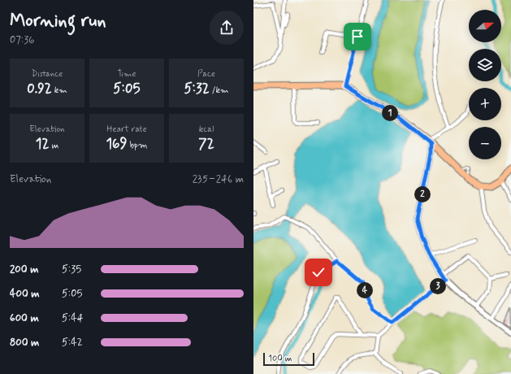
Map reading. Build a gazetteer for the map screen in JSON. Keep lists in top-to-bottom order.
{
  "scale_bar": "100 m",
  "north": "right",
  "page": {
    "heading": ["Morning run", "07:36"],
    "map_buttons": ["+", "−"],
    "stats": [
      ["Distance", "0.92 km"],
      ["Time", "5:05"],
      ["Pace", "5:32 /km"],
      ["Elevation", "12 m"],
      ["Heart rate", "169 bpm"],
      ["kcal", "72"]
    ],
    "pins": [
      "1",
      "2",
      "3",
      "4"
    ],
    "chart": ["Elevation", "235–246 m"],
    "list": [
      {
        "name": "200 m",
        "note": "5:35"
      },
      {
        "name": "400 m",
        "note": "5:05"
      },
      {
        "name": "600 m",
        "note": "5:44"
      },
      {
        "name": "800 m",
        "note": "5:42"
      }
    ],
    "scale": "100 m"
  }
}
